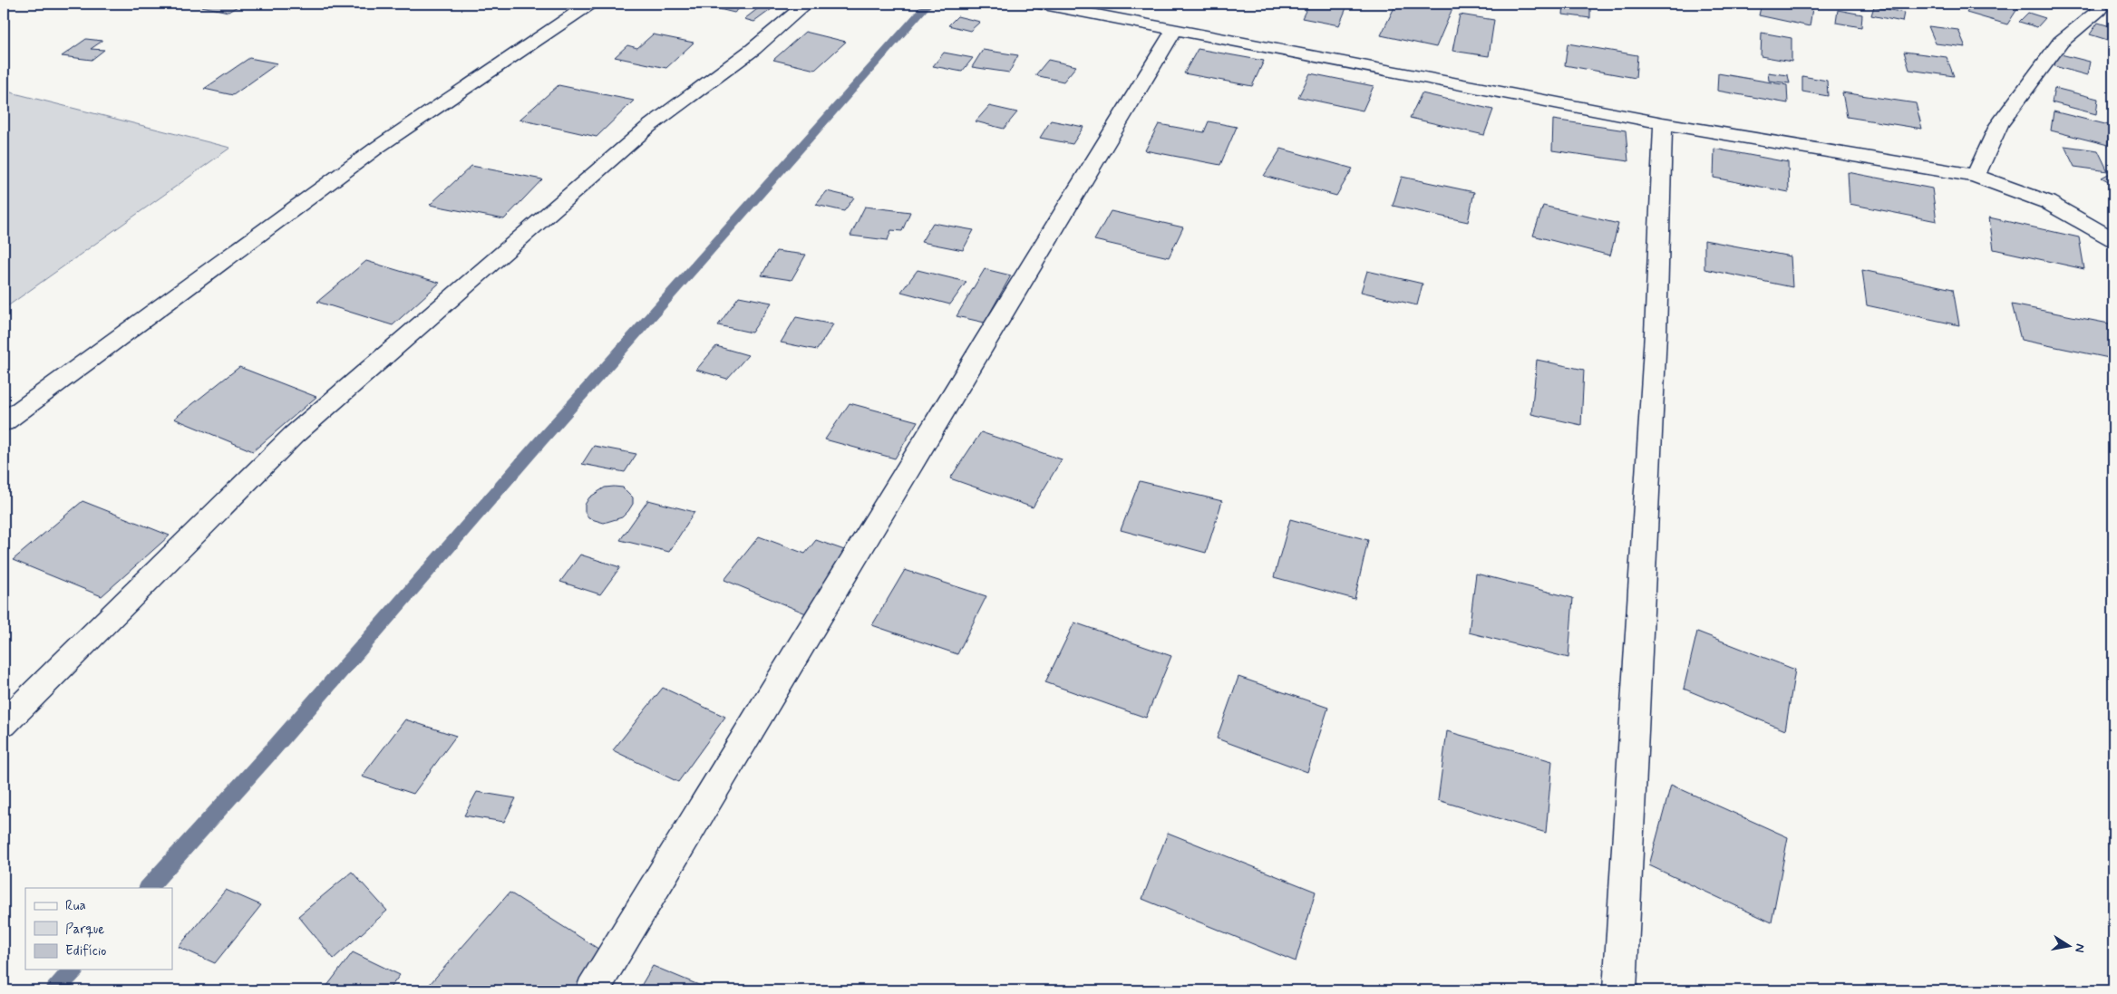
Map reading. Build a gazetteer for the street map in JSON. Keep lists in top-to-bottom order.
{
  "legend": ["Rua", "Parque", "Edifício"],
  "north": "right"
}
